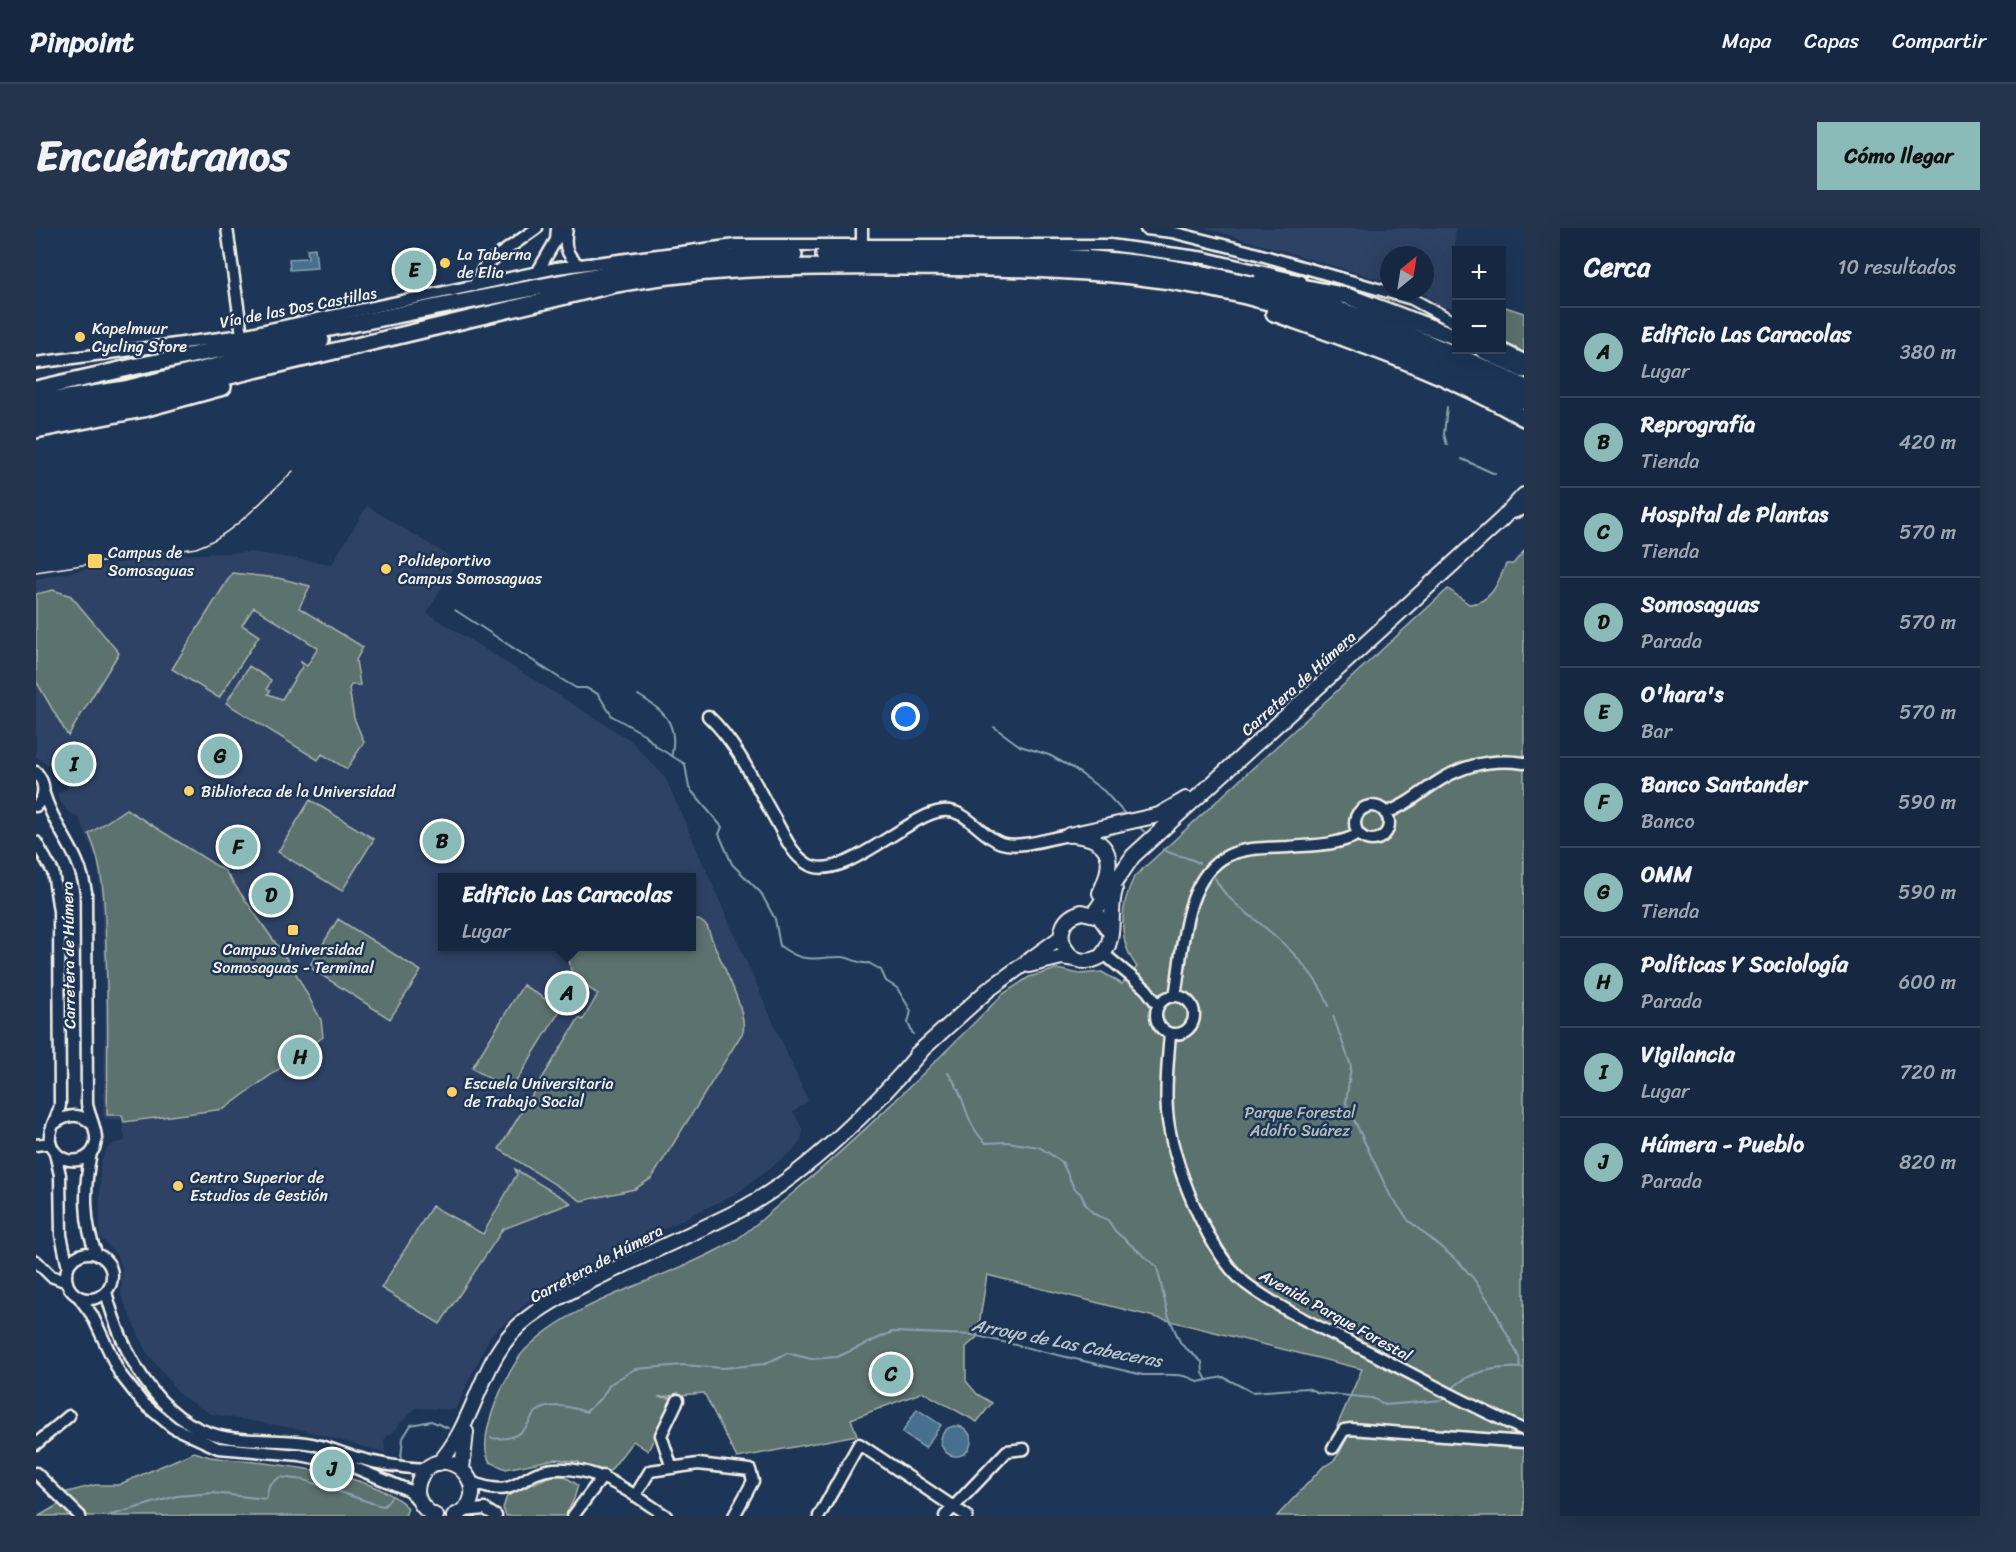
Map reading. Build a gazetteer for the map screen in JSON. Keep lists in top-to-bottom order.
{
  "streets": {
    "main road": ["Carretera de Húmera"],
    "street": ["Vía de las Dos Castillas", "Avenida Parque Forestal"]
  },
  "crossings": [
    ["Carretera de Húmera", "Avenida Parque Forestal"]
  ],
  "water": ["Arroyo de Las Cabeceras"],
  "parks": ["Parque Forestal Adolfo Suárez"],
  "places": {
    "other": [
      "La Taberna de Elia",
      "Kapelmuur Cycling Store",
      "Polideportivo Campus Somosaguas",
      "Biblioteca de la Universidad",
      "Escuela Universitaria de Trabajo Social",
      "Centro Superior de Estudios de Gestión"
    ],
    "transit": ["Campus de Somosaguas", "Campus Universidad Somosaguas - Terminal"]
  },
  "north": "top right",
  "page": {
    "header": "Pinpoint",
    "nav": ["Mapa", "Capas", "Compartir"],
    "title": "Encuéntranos",
    "buttons": "Cómo llegar",
    "heading": ["Cerca", "10 resultados"],
    "map_buttons": ["+", "−"],
    "pins": [
      "E",
      "G",
      "I",
      "B",
      "F",
      "D",
      "A",
      "H",
      "C",
      "J"
    ],
    "list": [
      {
        "mark": "A",
        "name": "Edificio Las Caracolas",
        "note": "Lugar",
        "value": "380 m"
      },
      {
        "mark": "B",
        "name": "Reprografía",
        "note": "Tienda",
        "value": "420 m"
      },
      {
        "mark": "C",
        "name": "Hospital de Plantas",
        "note": "Tienda",
        "value": "570 m"
      },
      {
        "mark": "D",
        "name": "Somosaguas",
        "note": "Parada",
        "value": "570 m"
      },
      {
        "mark": "E",
        "name": "O'hara's",
        "note": "Bar",
        "value": "570 m"
      },
      {
        "mark": "F",
        "name": "Banco Santander",
        "note": "Banco",
        "value": "590 m"
      },
      {
        "mark": "G",
        "name": "OMM",
        "note": "Tienda",
        "value": "590 m"
      },
      {
        "mark": "H",
        "name": "Políticas Y Sociología",
        "note": "Parada",
        "value": "600 m"
      },
      {
        "mark": "I",
        "name": "Vigilancia",
        "note": "Lugar",
        "value": "720 m"
      },
      {
        "mark": "J",
        "name": "Húmera - Pueblo",
        "note": "Parada",
        "value": "820 m"
      }
    ],
    "popup": ["Edificio Las Caracolas", "Lugar"]
  }
}
